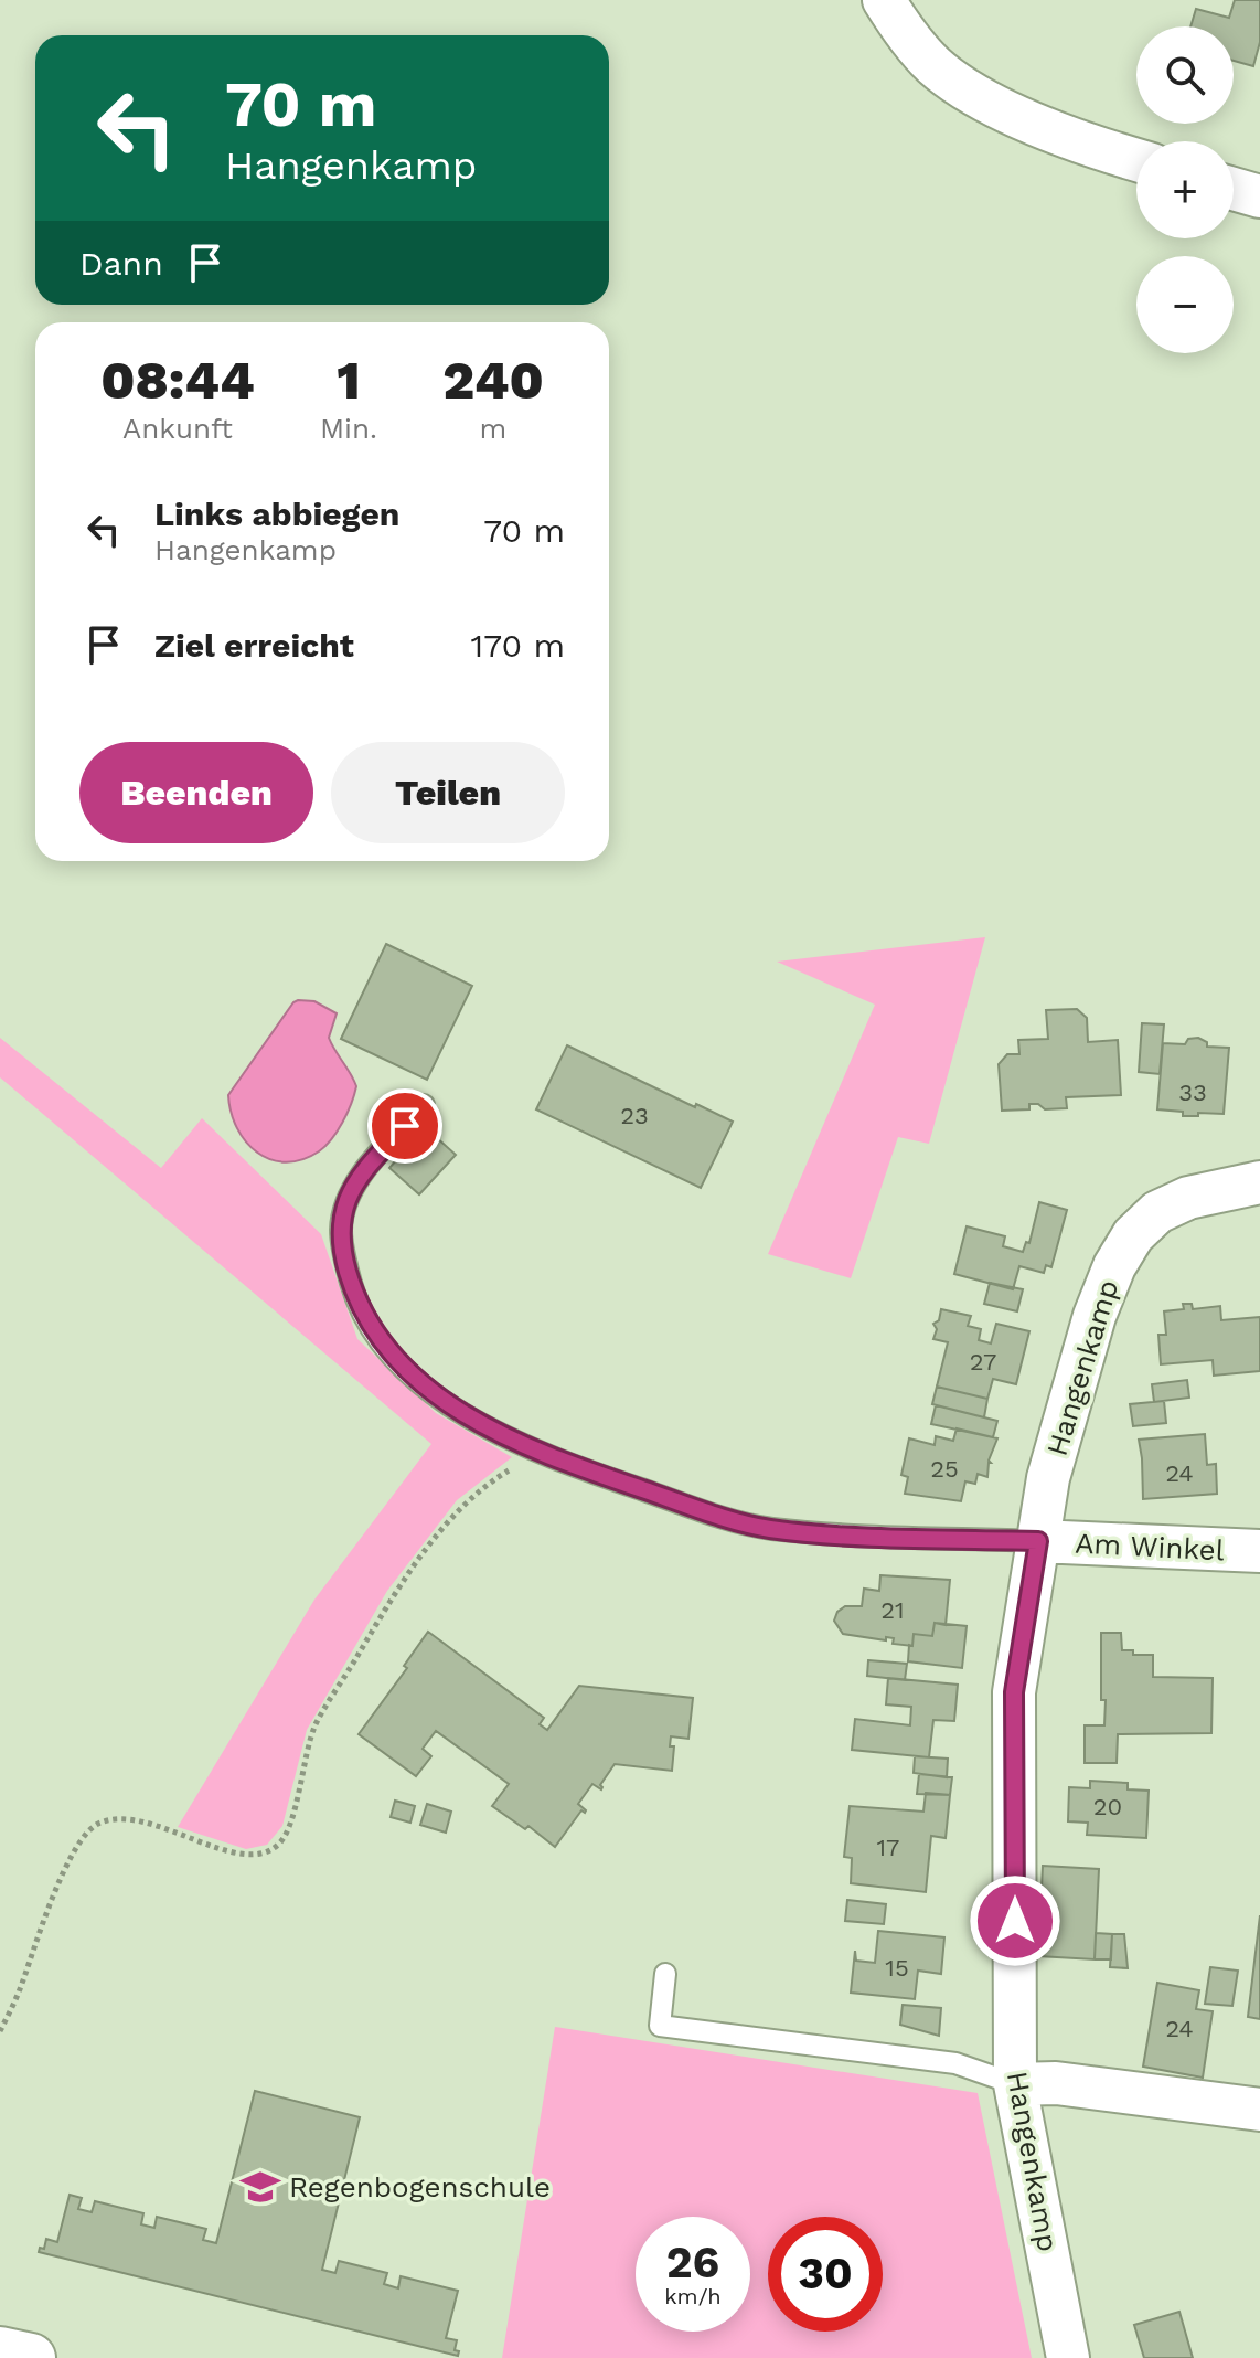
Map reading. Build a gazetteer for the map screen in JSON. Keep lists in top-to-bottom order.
{
  "streets": {
    "street": ["Hangenkamp", "Am Winkel"]
  },
  "crossings": [
    ["Hangenkamp", "Am Winkel"]
  ],
  "places": {
    "school or university": ["Regenbogenschule"]
  },
  "house_numbers": [
    "33",
    "23",
    "27",
    "25",
    "24",
    "21",
    "20",
    "17",
    "15",
    "24"
  ],
  "page": {
    "map_buttons": ["+", "−"],
    "turn": ["70 m", "Hangenkamp"],
    "then": "Dann",
    "eta": [
      "08:44",
      "Ankunft",
      "1",
      "Min.",
      "240",
      "m"
    ],
    "list": [
      {
        "name": "Links abbiegen",
        "note": "Hangenkamp",
        "value": "70 m"
      },
      {
        "name": "Ziel erreicht",
        "value": "170 m"
      }
    ],
    "buttons": ["Beenden", "Teilen"],
    "speed": "26 km/h",
    "limit": "30"
  }
}
